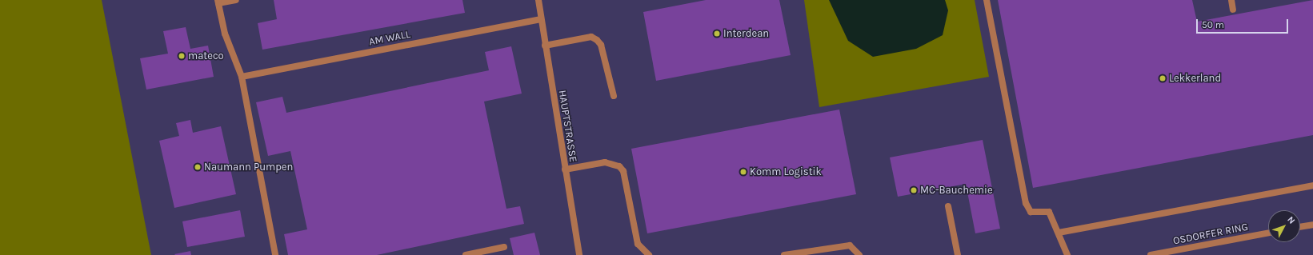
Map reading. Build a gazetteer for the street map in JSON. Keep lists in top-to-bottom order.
{
  "streets": {
    "street": ["AM WALL", "HAUPTSTRASSE", "OSDORFER RING"]
  },
  "crossings": [
    ["AM WALL", "HAUPTSTRASSE"]
  ],
  "places": [
    "Interdean",
    "mateco",
    "Lekkerland",
    "Naumann Pumpen",
    "Komm Logistik",
    "MC-Bauchemie"
  ],
  "scale_bar": "50 m",
  "north": "top right"
}
